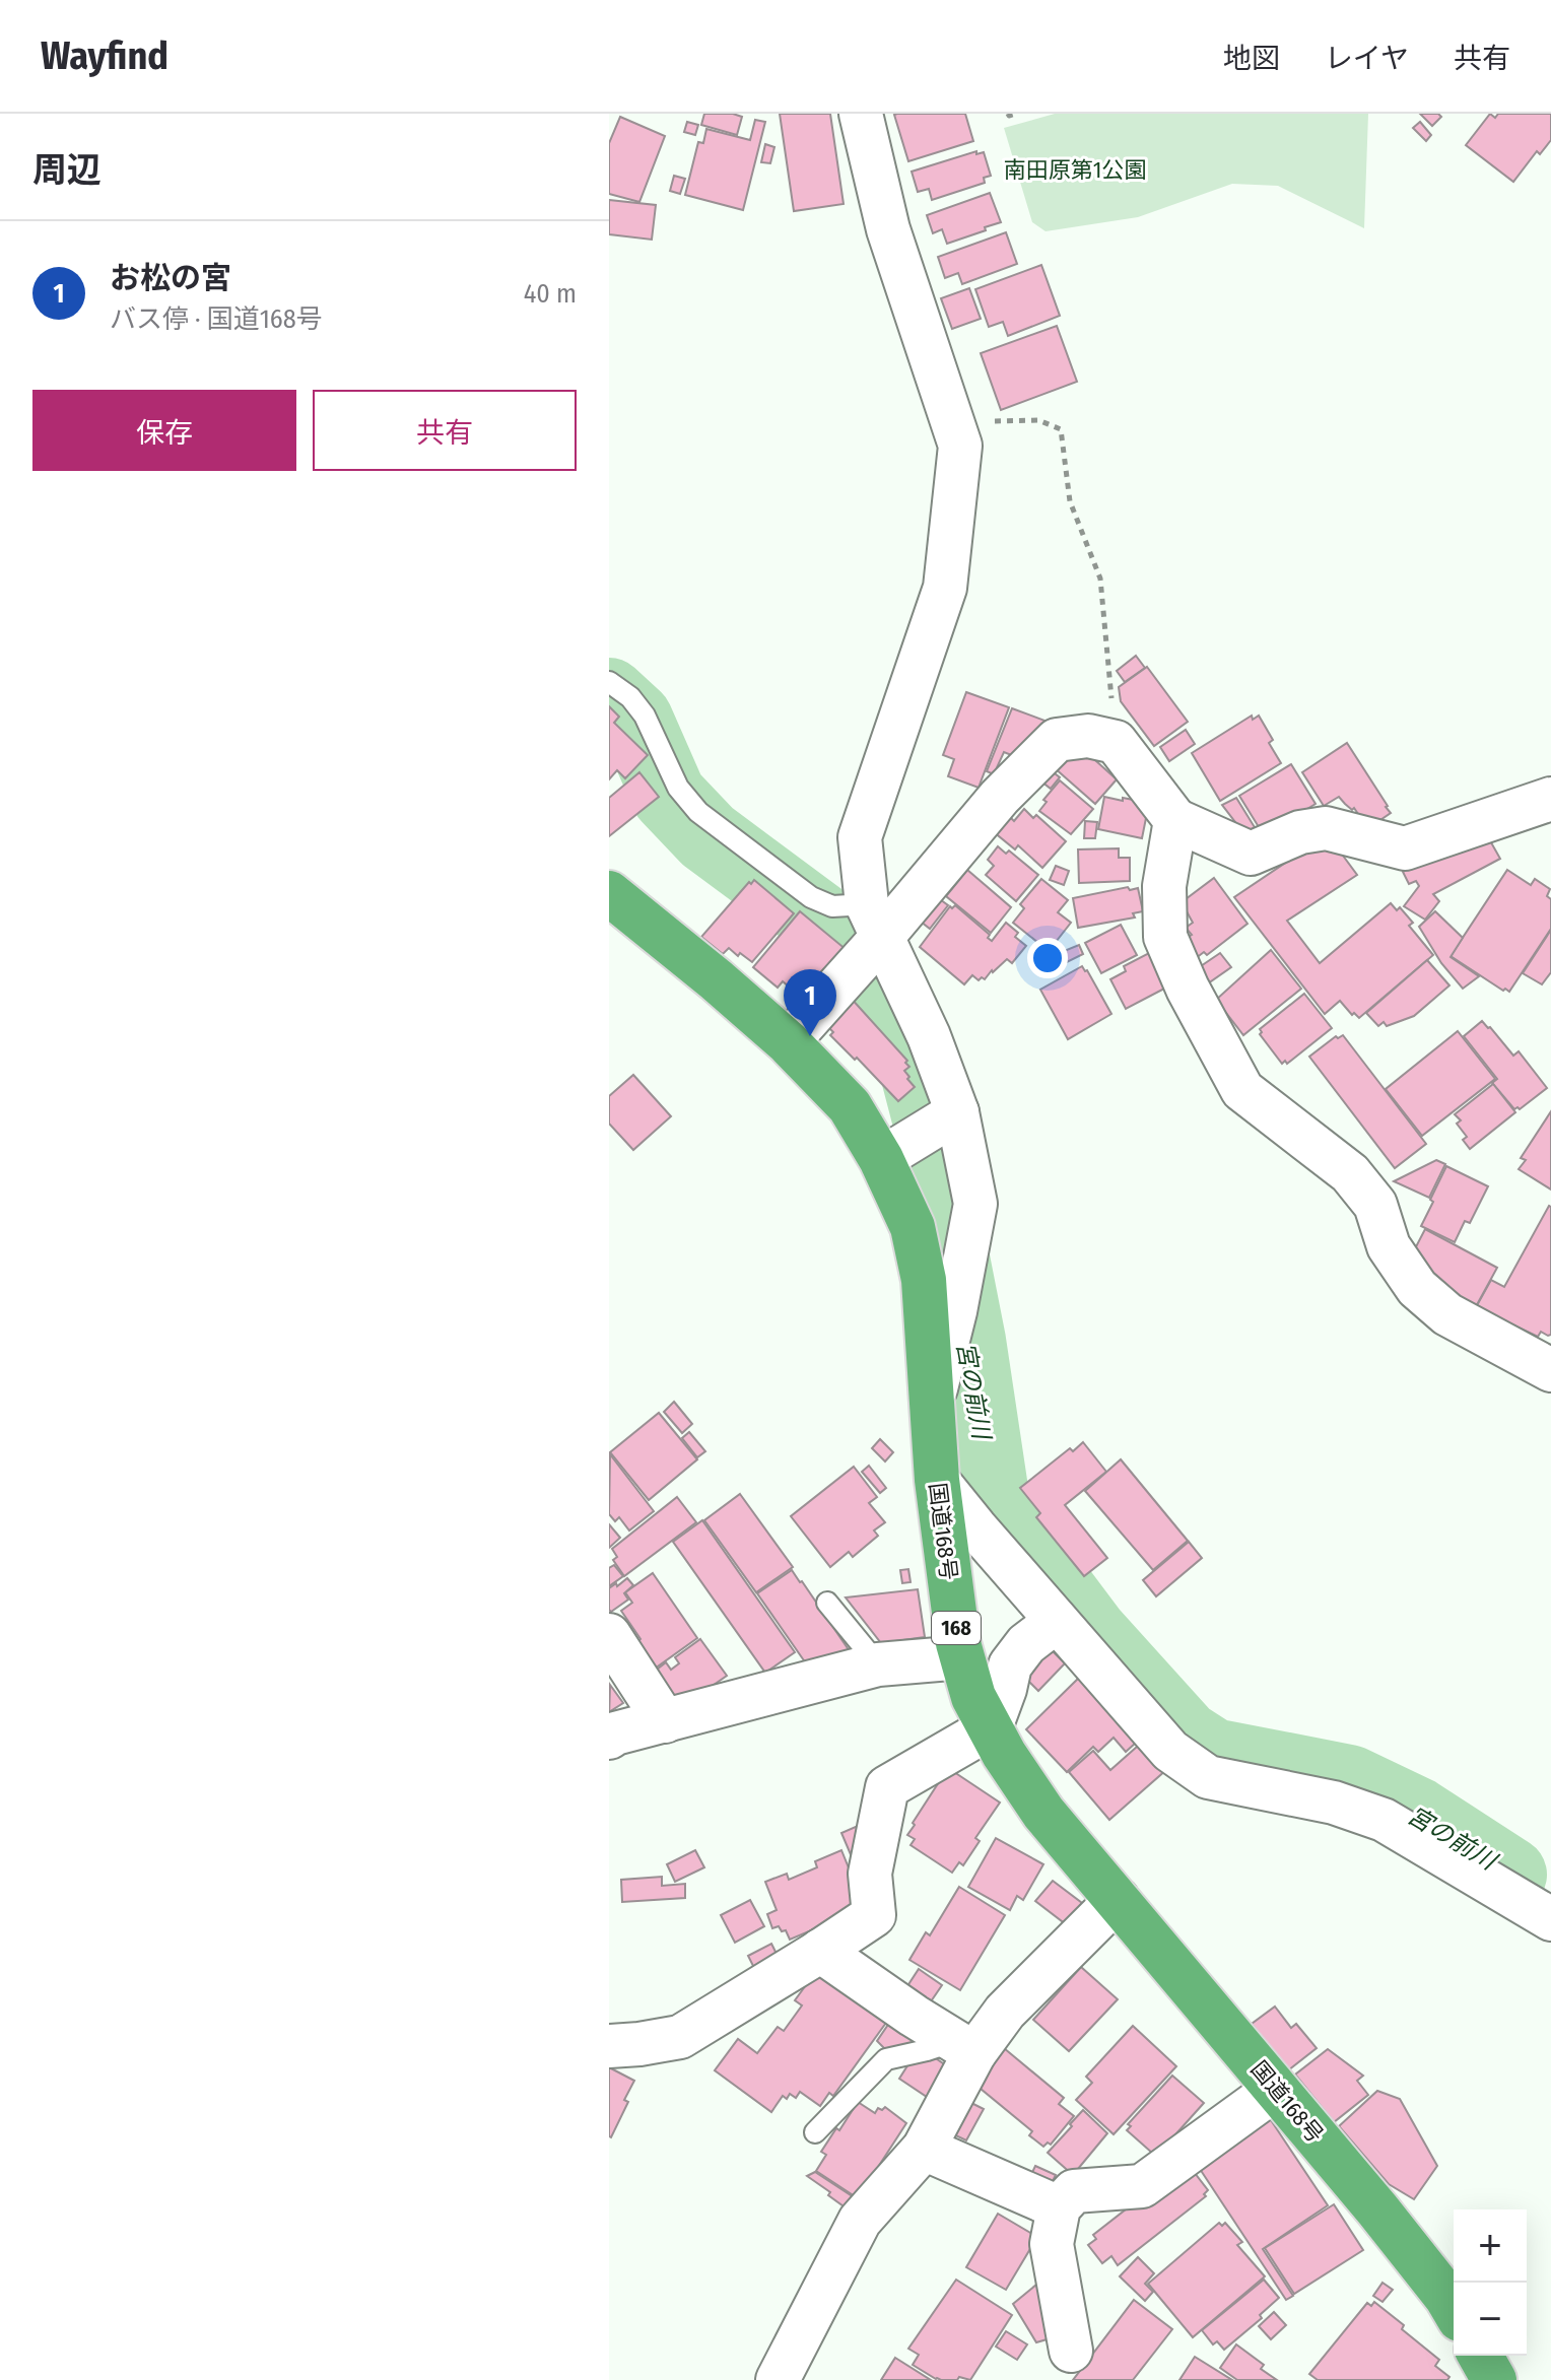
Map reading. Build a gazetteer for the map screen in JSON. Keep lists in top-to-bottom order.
{
  "streets": {
    "highway": ["国道168号", "168"]
  },
  "water": ["宮の前川"],
  "parks": ["南田原第1公園"],
  "page": {
    "header": "Wayfind",
    "nav": ["地図", "レイヤ", "共有"],
    "heading": "周辺",
    "list": [
      {
        "mark": "1",
        "name": "お松の宮",
        "note": "バス停 · 国道168号",
        "value": "40 m"
      }
    ],
    "buttons": ["保存", "共有"],
    "pins": "1",
    "map_buttons": ["+", "−"]
  }
}
